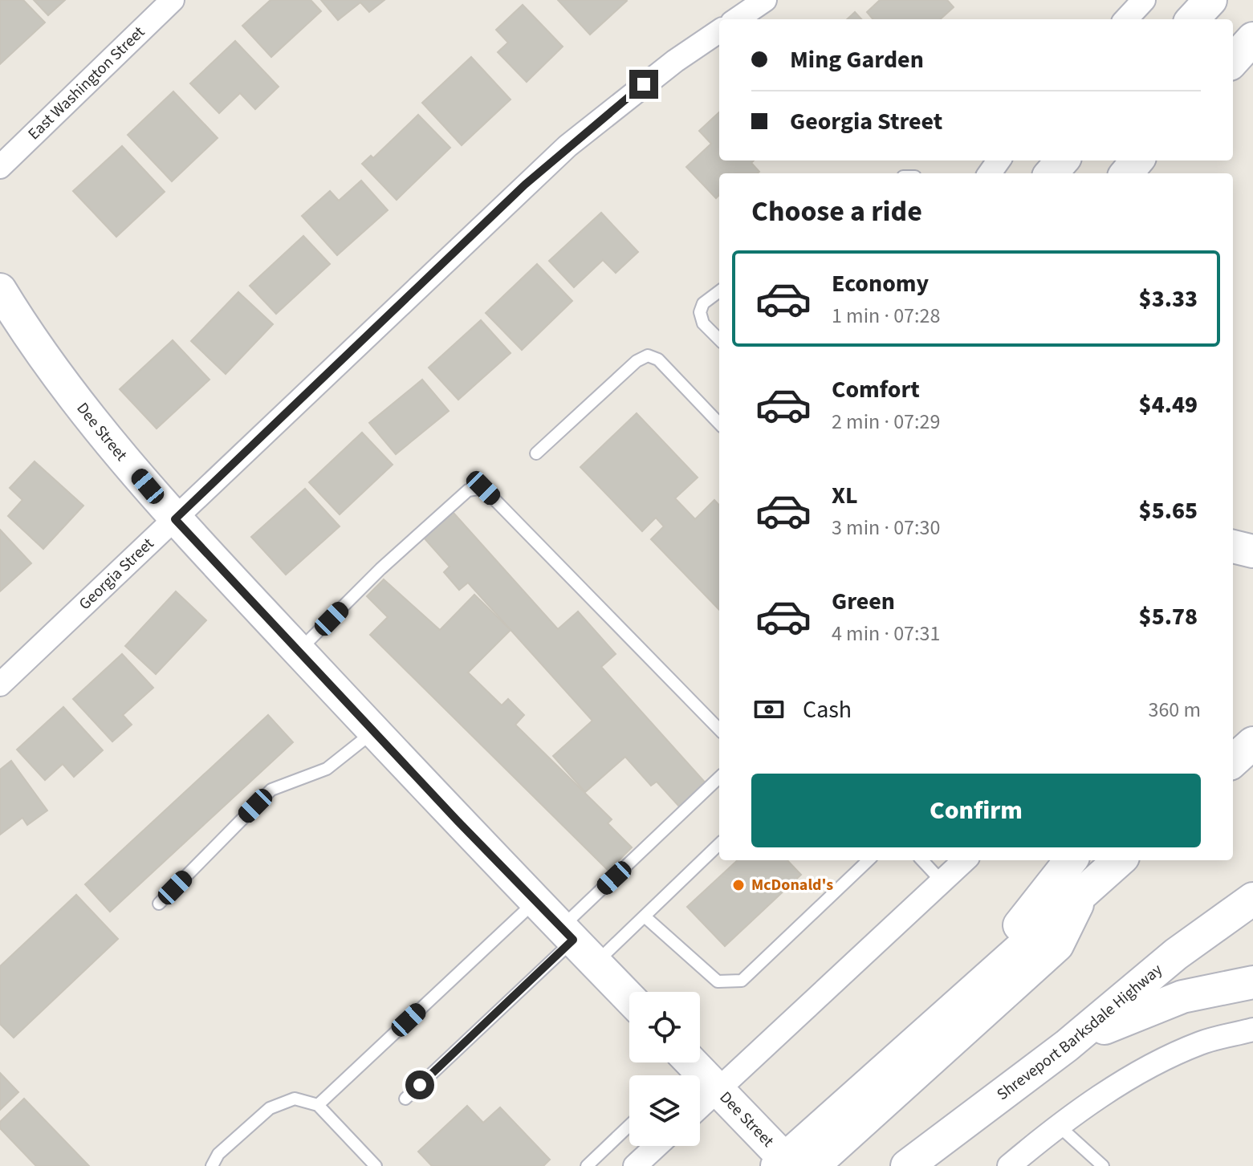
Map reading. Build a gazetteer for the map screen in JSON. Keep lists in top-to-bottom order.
{
  "streets": {
    "main road": ["Dee Street", "Shreveport Barksdale Highway"],
    "street": ["East Washington Street", "Georgia Street"]
  },
  "crossings": [
    ["Dee Street", "Georgia Street"]
  ],
  "places": ["McDonald's"],
  "page": {
    "banner": ["Ming Garden", "Georgia Street"],
    "heading": "Choose a ride",
    "list": [
      {
        "name": "Economy",
        "note": "1 min · 07:28",
        "value": "$3.33"
      },
      {
        "name": "Comfort",
        "note": "2 min · 07:29",
        "value": "$4.49"
      },
      {
        "name": "XL",
        "note": "3 min · 07:30",
        "value": "$5.65"
      },
      {
        "name": "Green",
        "note": "4 min · 07:31",
        "value": "$5.78"
      }
    ],
    "pay": ["Cash", "360 m"],
    "buttons": "Confirm"
  }
}
